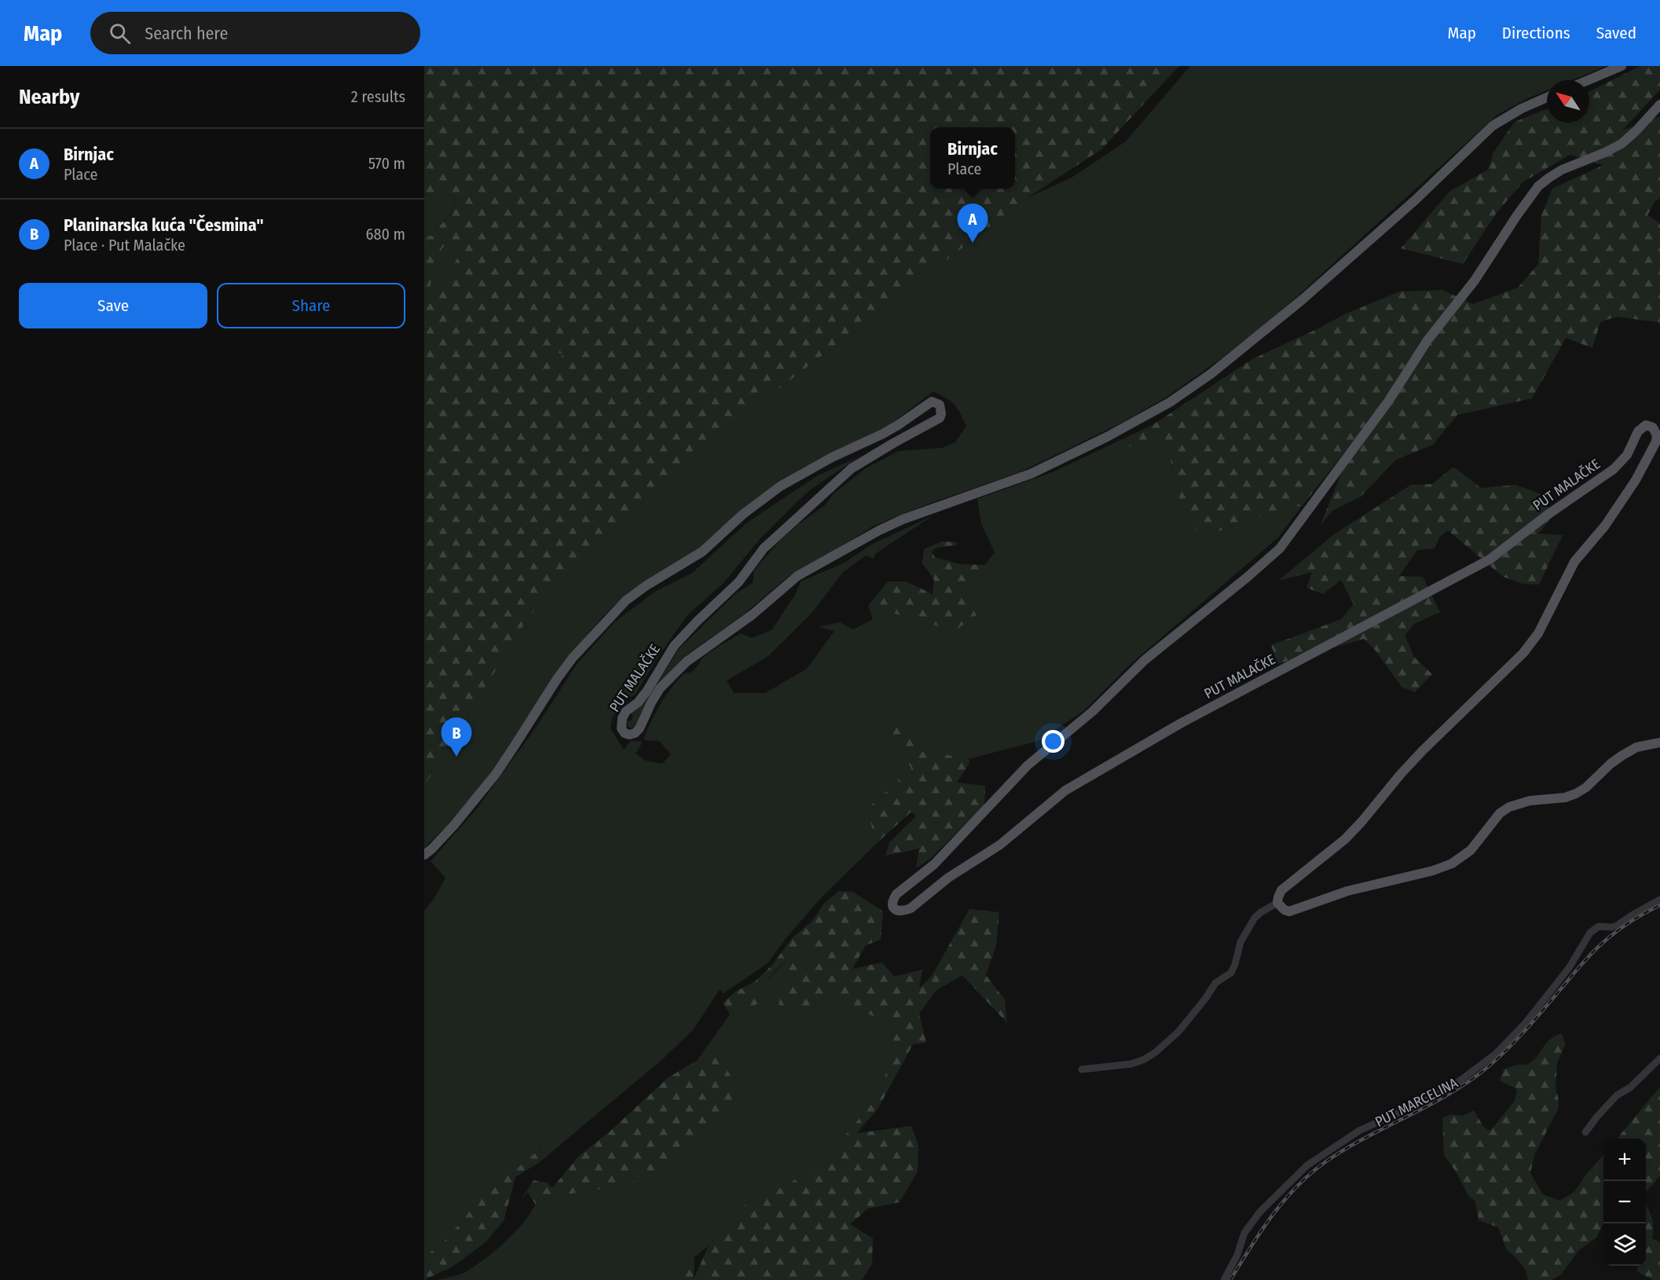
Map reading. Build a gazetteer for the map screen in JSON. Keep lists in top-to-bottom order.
{
  "streets": {
    "main road": ["PUT MALAČKE"],
    "street": ["PUT MARCELINA"]
  },
  "north": "top left",
  "page": {
    "header": "Map",
    "search": "Search here",
    "nav": ["Map", "Directions", "Saved"],
    "heading": ["Nearby", "2 results"],
    "list": [
      {
        "mark": "A",
        "name": "Birnjac",
        "note": "Place",
        "value": "570 m"
      },
      {
        "mark": "B",
        "name": "Planinarska kuća \"Česmina\"",
        "note": "Place · Put Malačke",
        "value": "680 m"
      }
    ],
    "popup": ["Birnjac", "Place"],
    "pins": ["A", "B"],
    "buttons": ["Save", "Share"],
    "map_buttons": ["+", "−"]
  }
}
